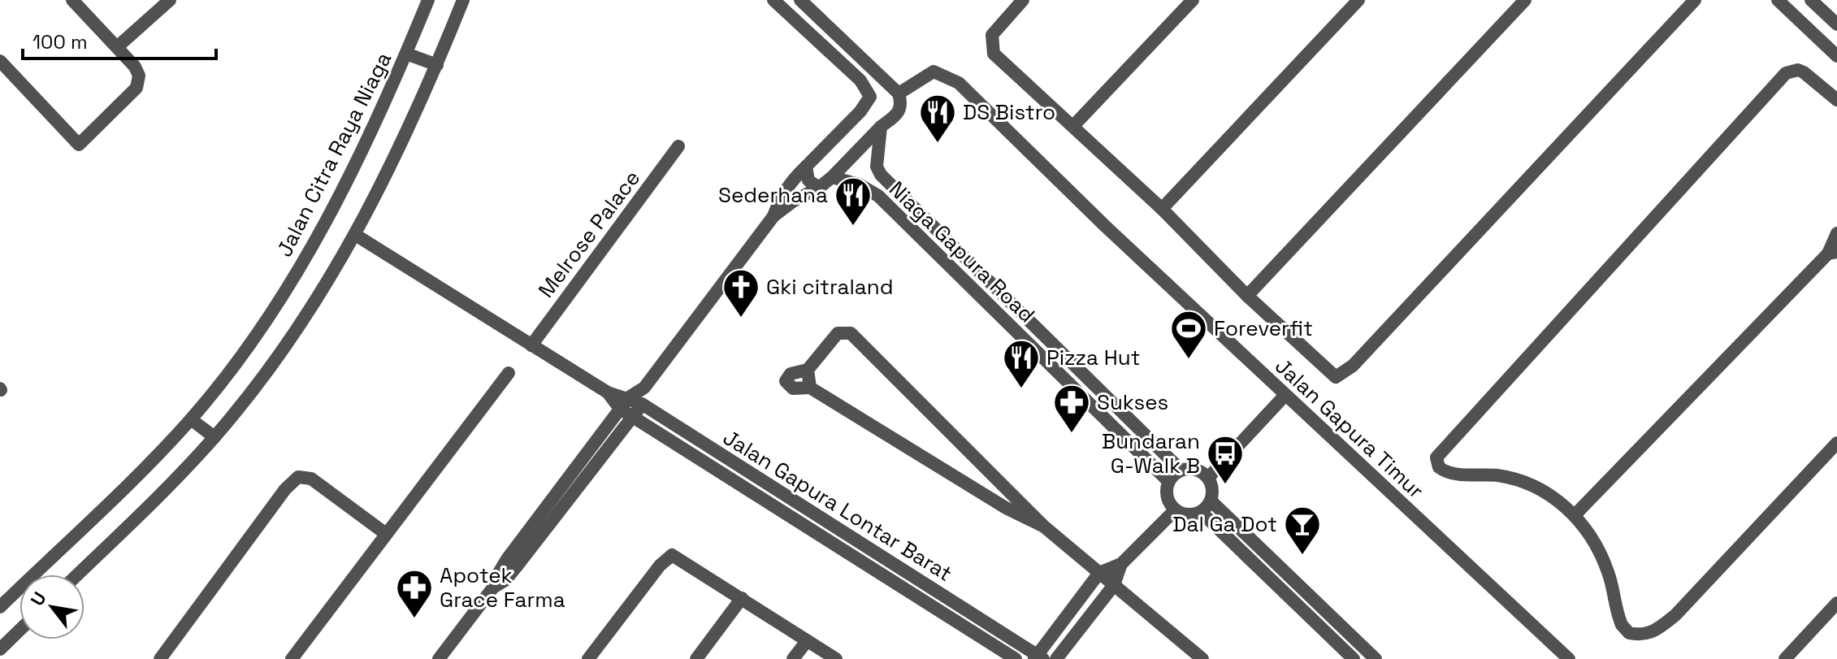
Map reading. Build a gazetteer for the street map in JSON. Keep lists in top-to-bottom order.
{
  "streets": {
    "street": [
      "Jalan Citra Raya Niaga",
      "Melrose Palace",
      "Niaga Gapura Road",
      "Jalan Gapura Timur",
      "Jalan Gapura Lontar Barat"
    ]
  },
  "crossings": [
    ["Melrose Palace", "Jalan Gapura Lontar Barat"]
  ],
  "places": {
    "restaurant": ["DS Bistro", "Sederhana", "Pizza Hut"],
    "church": ["Gki citraland"],
    "sports": ["Foreverfit"],
    "pharmacy": ["Sukses", "Apotek Grace Farma"],
    "bus stop": ["Bundaran G-Walk B"],
    "bar": ["Dal Ga Dot"]
  },
  "scale_bar": "100 m",
  "north": "top left"
}
